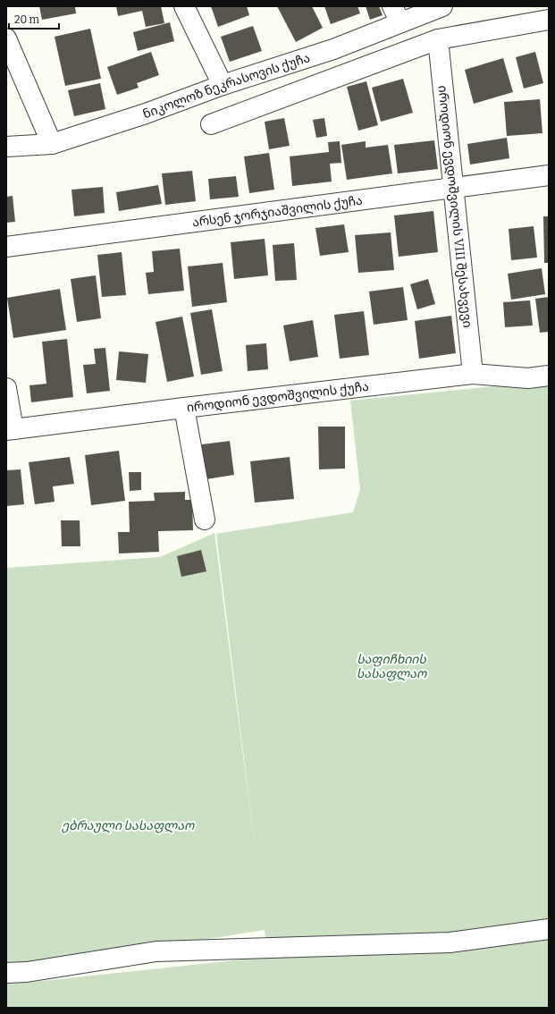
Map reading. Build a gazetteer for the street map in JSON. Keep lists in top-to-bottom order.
{
  "streets": {
    "street": [
      "ნიკოლოზ ნეკრასოვის ქუჩა",
      "იროდიონ ევდოშვილის VIII შესახვევი",
      "არსენ ჯორჯიაშვილის ქუჩა",
      "იროდიონ ევდოშვილის ქუჩა"
    ]
  },
  "crossings": [
    ["იროდიონ ევდოშვილის VIII შესახვევი", "არსენ ჯორჯიაშვილის ქუჩა"],
    ["იროდიონ ევდოშვილის VIII შესახვევი", "იროდიონ ევდოშვილის ქუჩა"]
  ],
  "parks": ["საფიჩხიის სასაფლაო", "ებრაული სასაფლაო"],
  "scale_bar": "20 m"
}
